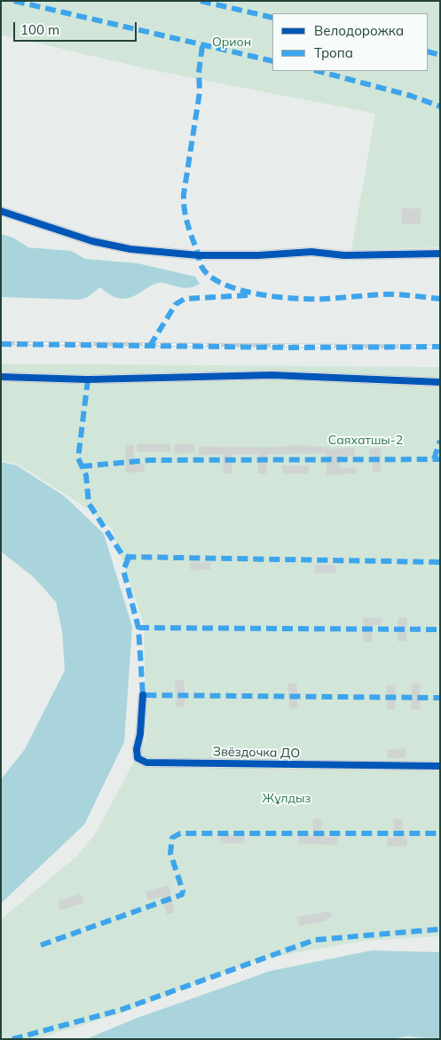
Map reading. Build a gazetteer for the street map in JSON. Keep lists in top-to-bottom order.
{
  "streets": {
    "street": ["Звёздочка ДО"]
  },
  "parks": ["Орион", "Саяхатшы-2", "Жұлдыз"],
  "legend": ["Велодорожка", "Тропа"],
  "scale_bar": "100 m"
}
